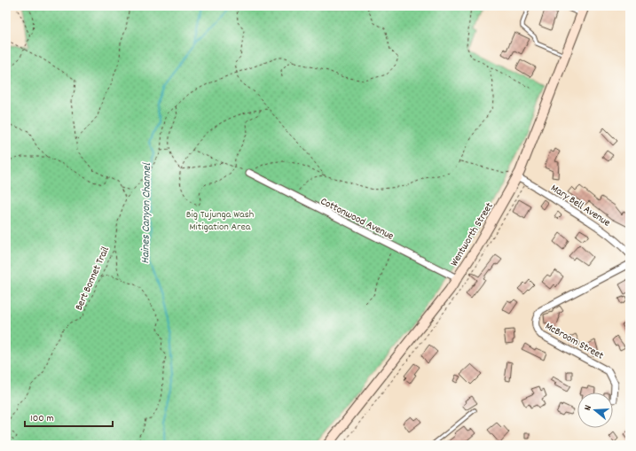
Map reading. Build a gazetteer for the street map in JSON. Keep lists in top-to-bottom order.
{
  "streets": {
    "main road": ["Wentworth Street"],
    "street": ["Mary Bell Avenue", "Cottonwood Avenue", "McBroom Street"],
    "path": ["Bert Bonnet Trail"]
  },
  "crossings": [
    ["Mary Bell Avenue", "Wentworth Street"],
    ["Cottonwood Avenue", "Wentworth Street"]
  ],
  "water": ["Haines Canyon Channel"],
  "parks": ["Big Tujunga Wash Mitigation Area"],
  "scale_bar": "100 m",
  "north": "left"
}
